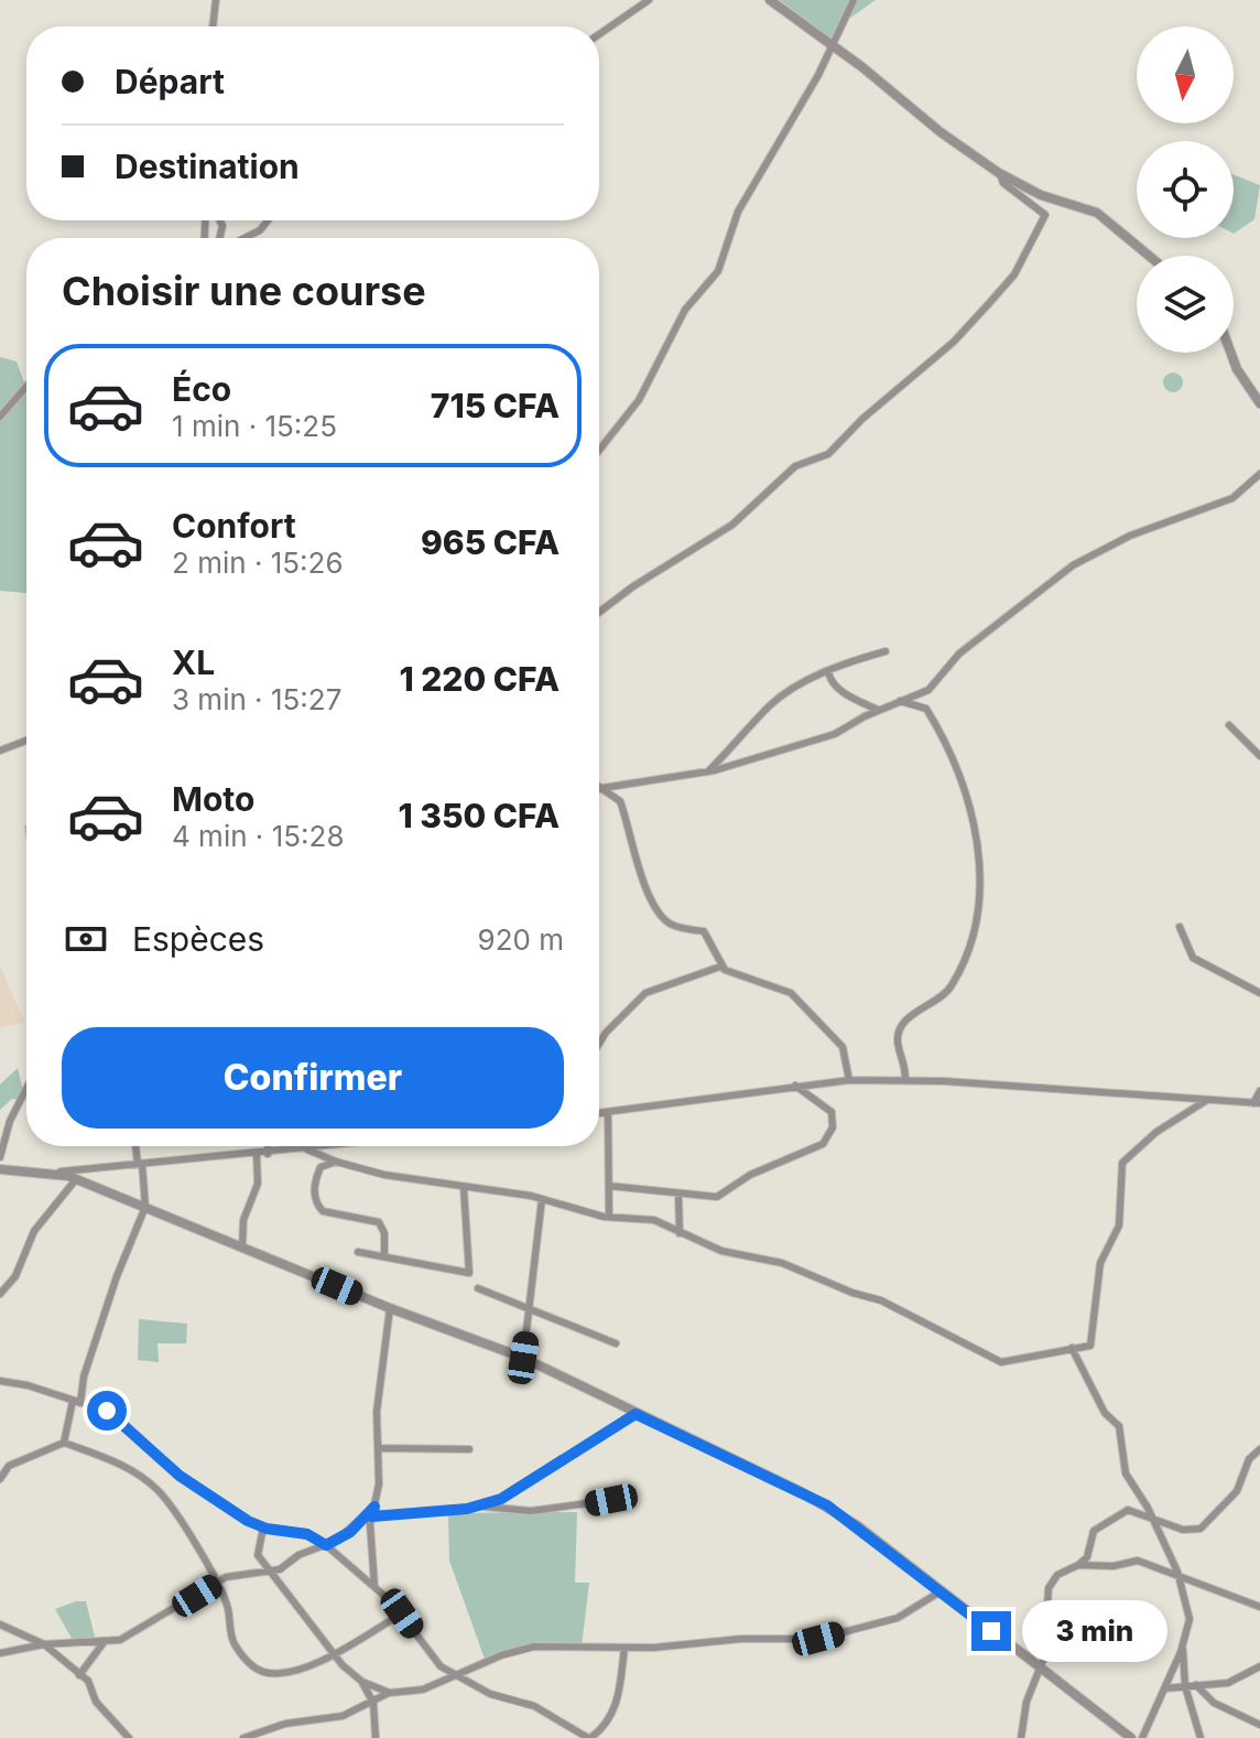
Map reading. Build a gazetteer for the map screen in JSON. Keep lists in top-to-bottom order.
{
  "north": "bottom",
  "page": {
    "banner": ["Départ", "Destination"],
    "heading": "Choisir une course",
    "list": [
      {
        "name": "Éco",
        "note": "1 min · 15:25",
        "value": "715 CFA"
      },
      {
        "name": "Confort",
        "note": "2 min · 15:26",
        "value": "965 CFA"
      },
      {
        "name": "XL",
        "note": "3 min · 15:27",
        "value": "1 220 CFA"
      },
      {
        "name": "Moto",
        "note": "4 min · 15:28",
        "value": "1 350 CFA"
      }
    ],
    "pay": ["Espèces", "920 m"],
    "buttons": "Confirmer",
    "bubble": "3 min"
  }
}
